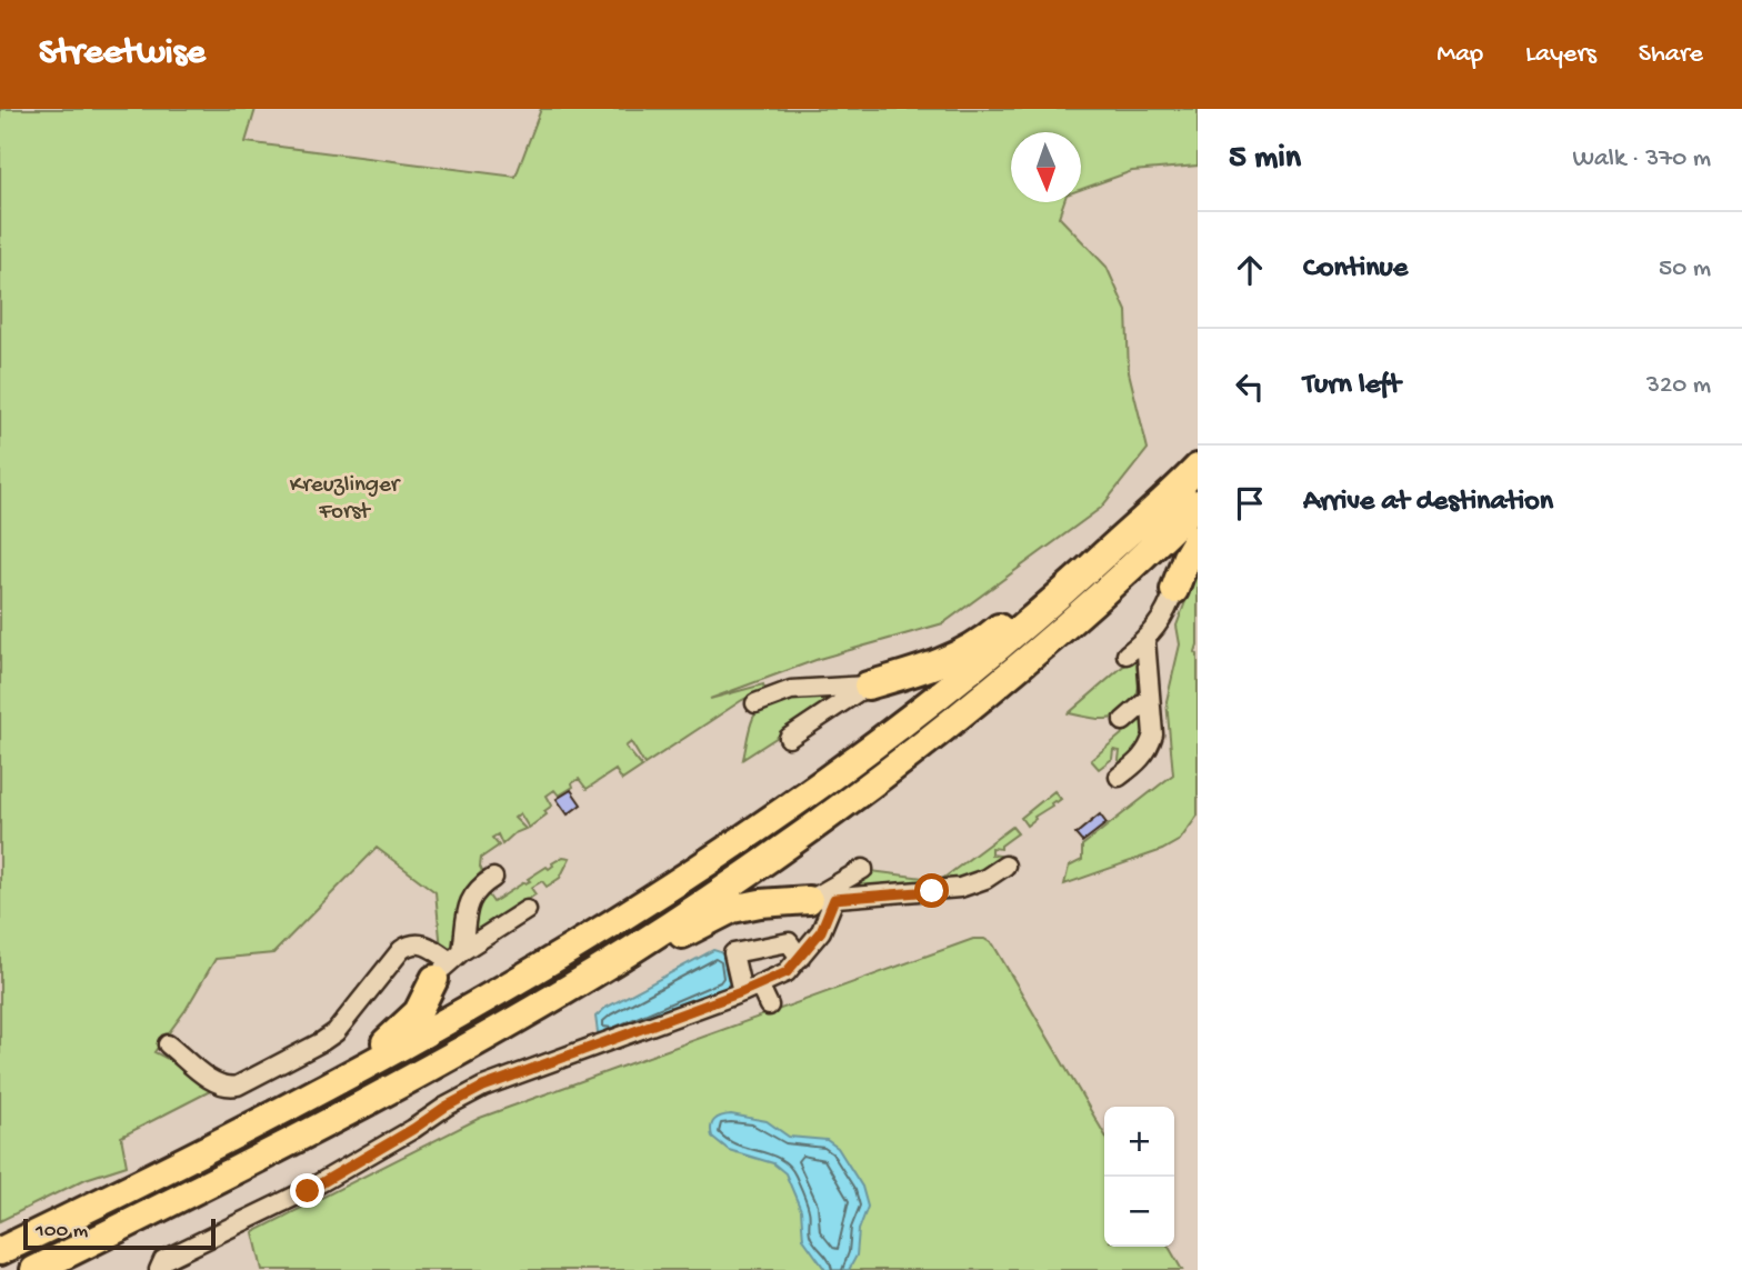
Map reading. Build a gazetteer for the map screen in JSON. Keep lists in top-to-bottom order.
{
  "parks": ["Kreuzlinger Forst"],
  "scale_bar": "100 m",
  "north": "bottom",
  "page": {
    "header": "Streetwise",
    "nav": ["Map", "Layers", "Share"],
    "heading": ["5 min", "Walk · 370 m"],
    "list": [
      ["Continue", "50 m"],
      ["Turn left", "320 m"],
      "Arrive at destination"
    ],
    "map_buttons": ["+", "−"],
    "scale": "100 m"
  }
}
